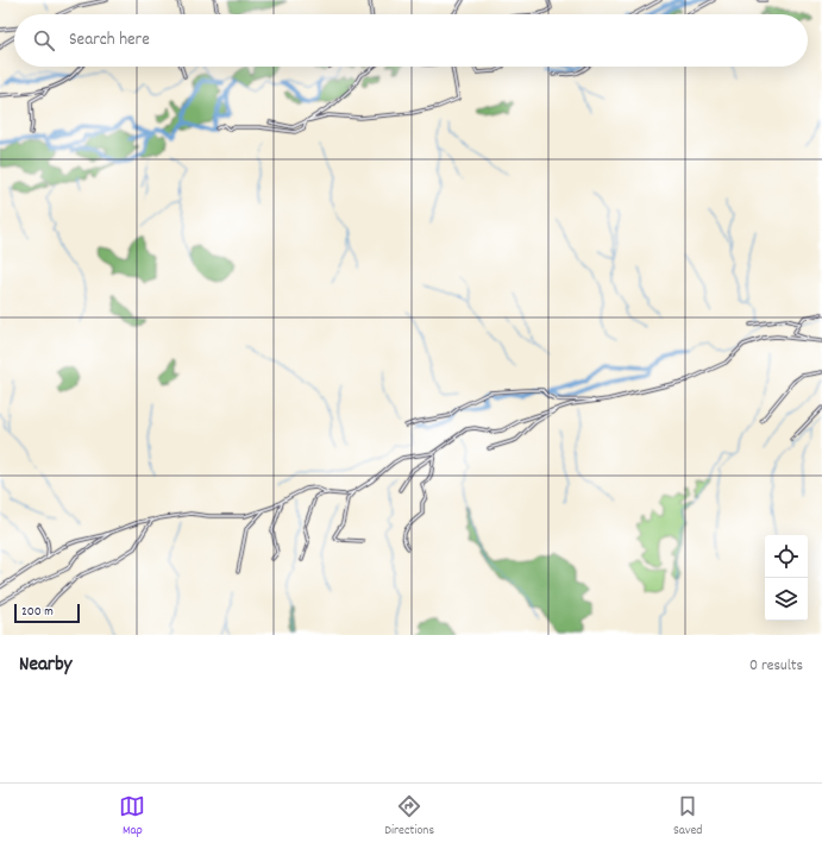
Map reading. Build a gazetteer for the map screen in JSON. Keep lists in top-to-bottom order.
{
  "scale_bar": "200 m",
  "page": {
    "search": "Search here",
    "scale": "200 m",
    "heading": ["Nearby", "0 results"],
    "nav": ["Map", "Directions", "Saved"]
  }
}
